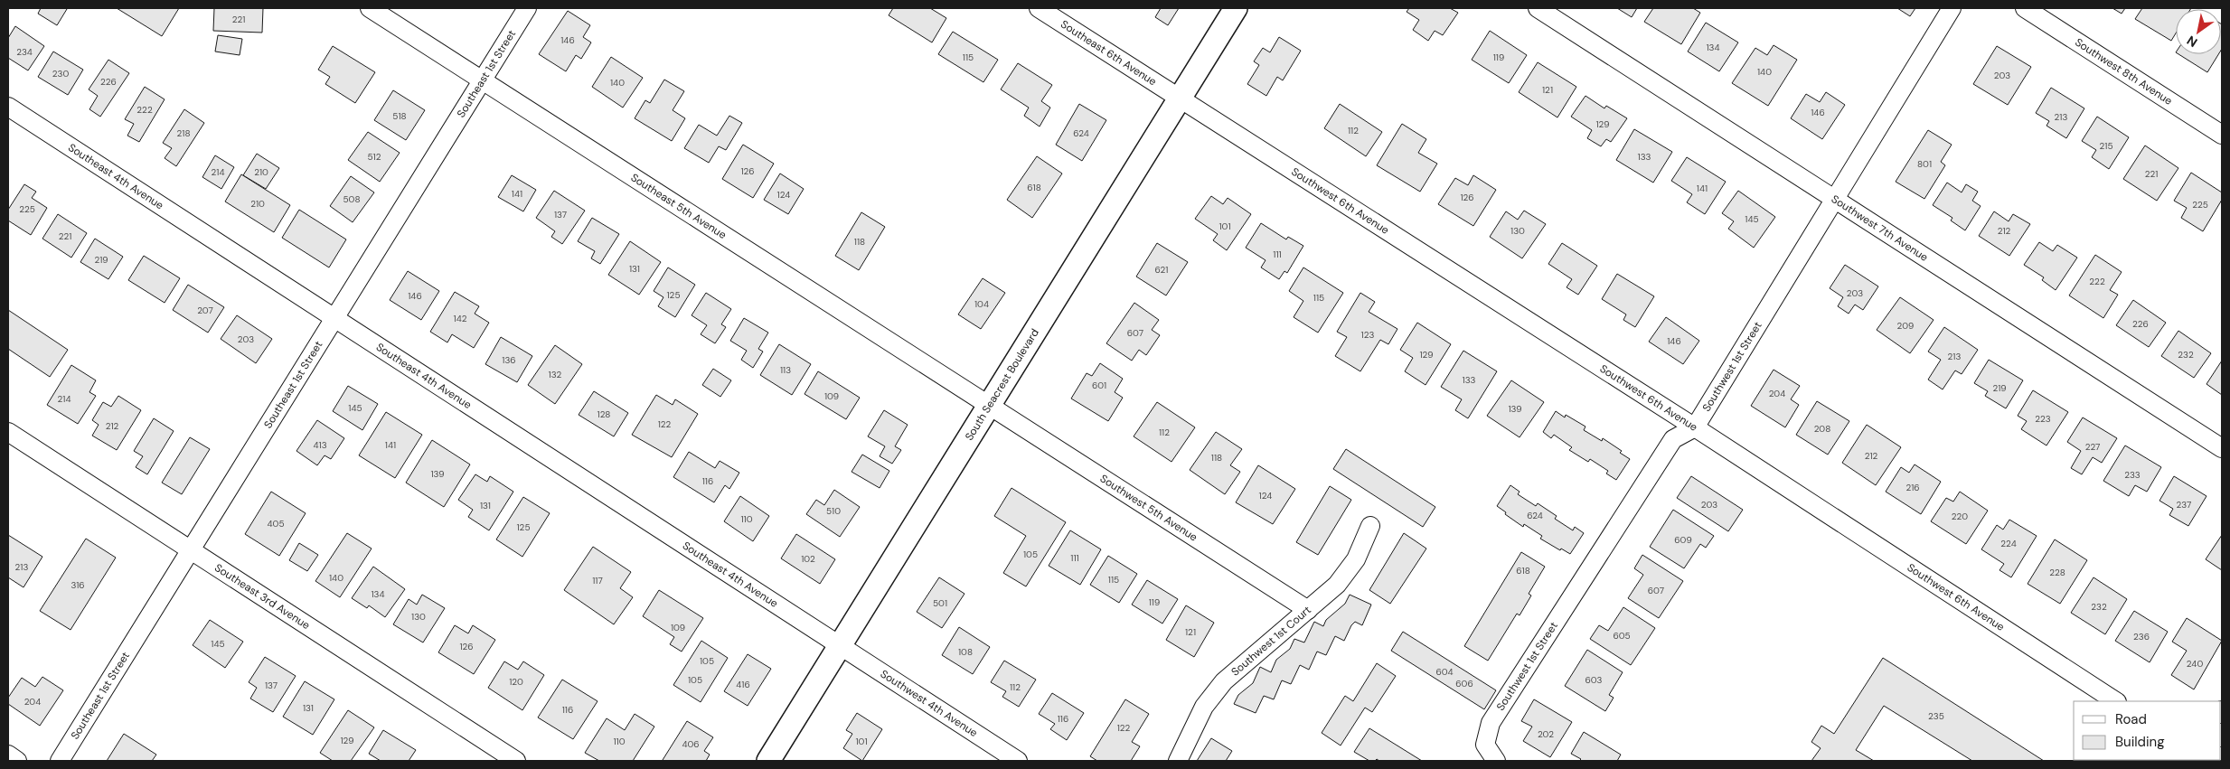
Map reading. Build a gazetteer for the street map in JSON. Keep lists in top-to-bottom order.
{
  "streets": {
    "street": [
      "Southeast 6th Avenue",
      "Southwest 8th Avenue",
      "Southeast 1st Street",
      "Southeast 4th Avenue",
      "Southwest 6th Avenue",
      "Southeast 5th Avenue",
      "Southwest 7th Avenue",
      "Southwest 1st Street",
      "South Seacrest Boulevard",
      "Southwest 5th Avenue",
      "Southeast 3rd Avenue",
      "Southwest 1st Court",
      "Southwest 4th Avenue"
    ]
  },
  "crossings": [
    ["Southeast 6th Avenue", "Southwest 6th Avenue"],
    ["Southeast 6th Avenue", "South Seacrest Boulevard"],
    ["Southeast 1st Street", "Southeast 4th Avenue"],
    ["Southeast 1st Street", "Southeast 5th Avenue"],
    ["Southeast 1st Street", "Southeast 3rd Avenue"],
    ["Southeast 4th Avenue", "South Seacrest Boulevard"],
    ["Southeast 4th Avenue", "Southwest 4th Avenue"],
    ["Southwest 6th Avenue", "Southwest 1st Street"],
    ["Southwest 6th Avenue", "South Seacrest Boulevard"],
    ["Southeast 5th Avenue", "South Seacrest Boulevard"],
    ["Southeast 5th Avenue", "Southwest 5th Avenue"],
    ["Southwest 7th Avenue", "Southwest 1st Street"],
    ["South Seacrest Boulevard", "Southwest 5th Avenue"],
    ["South Seacrest Boulevard", "Southwest 4th Avenue"],
    ["Southwest 5th Avenue", "Southwest 1st Court"]
  ],
  "house_numbers": [
    "221",
    "146",
    "134",
    "234",
    "115",
    "119",
    "140",
    "230",
    "203",
    "226",
    "140",
    "121",
    "222",
    "146",
    "518",
    "213",
    "129",
    "112",
    "218",
    "624",
    "215",
    "512",
    "133",
    "801",
    "126",
    "214",
    "210",
    "221",
    "618",
    "141",
    "141",
    "124",
    "126",
    "508",
    "210",
    "225",
    "225",
    "137",
    "145",
    "101",
    "130",
    "212",
    "221",
    "118",
    "111",
    "219",
    "131",
    "621",
    "222",
    "203",
    "125",
    "146",
    "115",
    "104",
    "207",
    "142",
    "226",
    "209",
    "607",
    "123",
    "203",
    "146",
    "129",
    "232",
    "213",
    "136",
    "113",
    "132",
    "133",
    "601",
    "219",
    "204",
    "109",
    "214",
    "145",
    "139",
    "128",
    "223",
    "122",
    "212",
    "208",
    "112",
    "413",
    "141",
    "227",
    "212",
    "118",
    "139",
    "233",
    "116",
    "216",
    "124",
    "203",
    "237",
    "131",
    "510",
    "624",
    "220",
    "110",
    "405",
    "125",
    "609",
    "224",
    "105",
    "111",
    "102",
    "213",
    "618",
    "228",
    "140",
    "115",
    "117",
    "316",
    "607",
    "134",
    "119",
    "501",
    "232",
    "130",
    "109",
    "121",
    "605",
    "236",
    "145",
    "126",
    "108",
    "105",
    "240",
    "604",
    "105",
    "603",
    "120",
    "606",
    "416",
    "137",
    "112",
    "204",
    "131",
    "116",
    "235",
    "116",
    "122",
    "202",
    "129",
    "110",
    "101",
    "406"
  ],
  "legend": ["Road", "Building"],
  "north": "bottom left"
}
